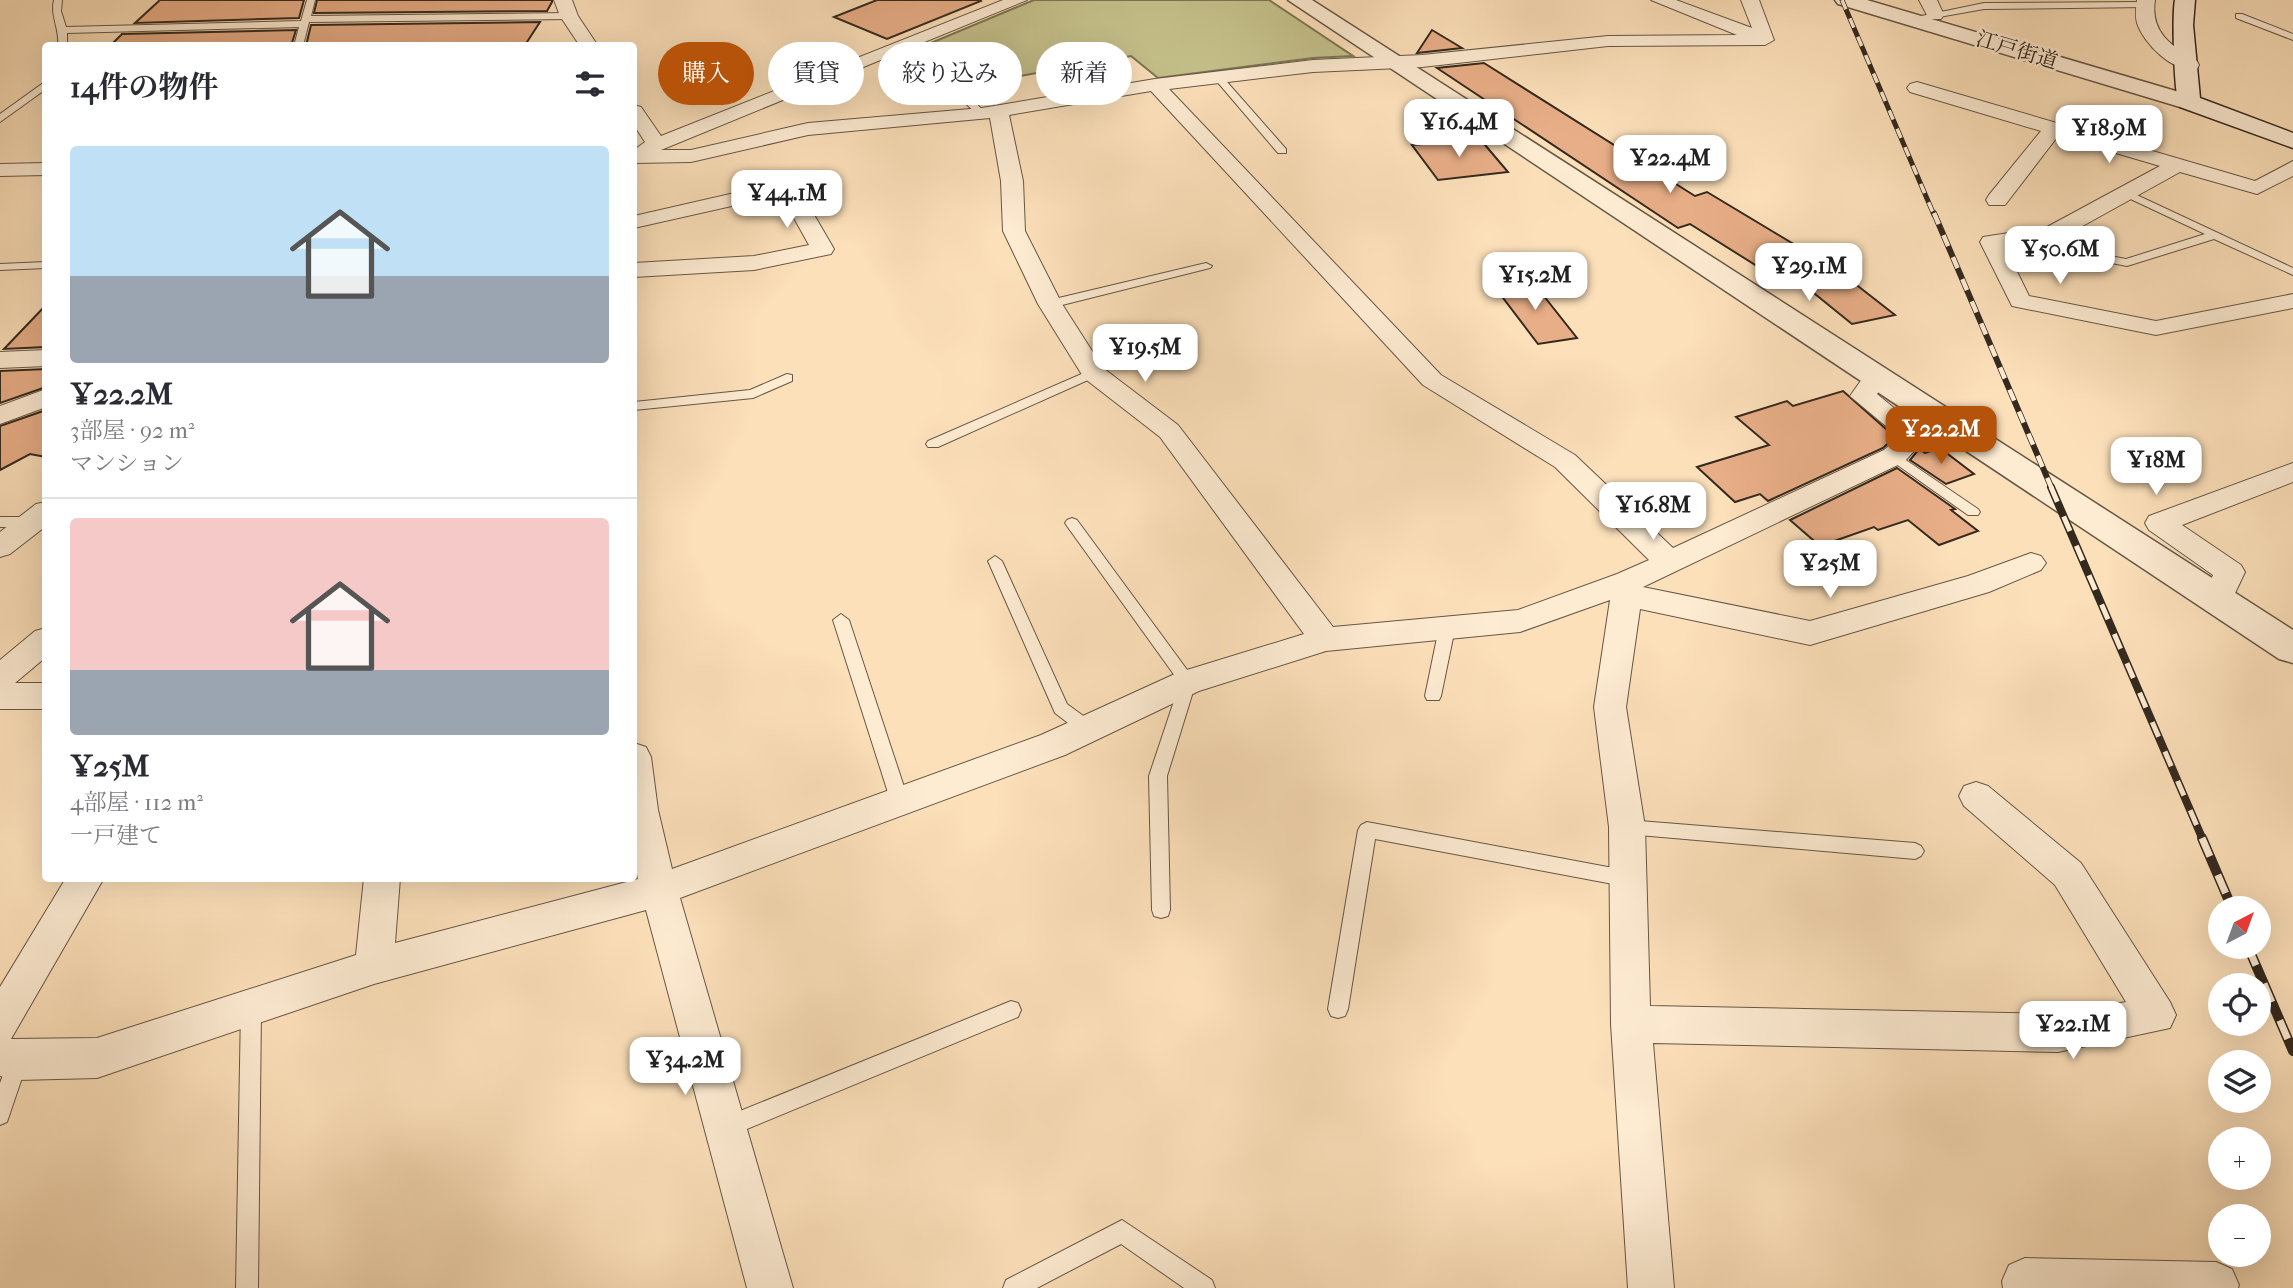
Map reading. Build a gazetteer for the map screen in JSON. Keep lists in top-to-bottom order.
{
  "streets": {
    "street": ["江戸街道"]
  },
  "north": "top right",
  "page": {
    "chip": [
      "購入",
      "賃貸",
      "絞り込み",
      "新着"
    ],
    "heading": "14件の物件",
    "price": [
      "¥16.4M",
      "¥18.9M",
      "¥22.4M",
      "¥44.1M",
      "¥50.6M",
      "¥29.1M",
      "¥15.2M",
      "¥19.5M",
      "¥22.2M",
      "¥18M",
      "¥16.8M",
      "¥25M",
      "¥22.1M",
      "¥34.2M"
    ],
    "list": [
      {
        "name": "¥22.2M",
        "note": "3部屋 · 92 m² · マンション"
      },
      {
        "name": "¥25M",
        "note": "4部屋 · 112 m² · 一戸建て"
      }
    ],
    "map_buttons": ["+", "−"]
  }
}
